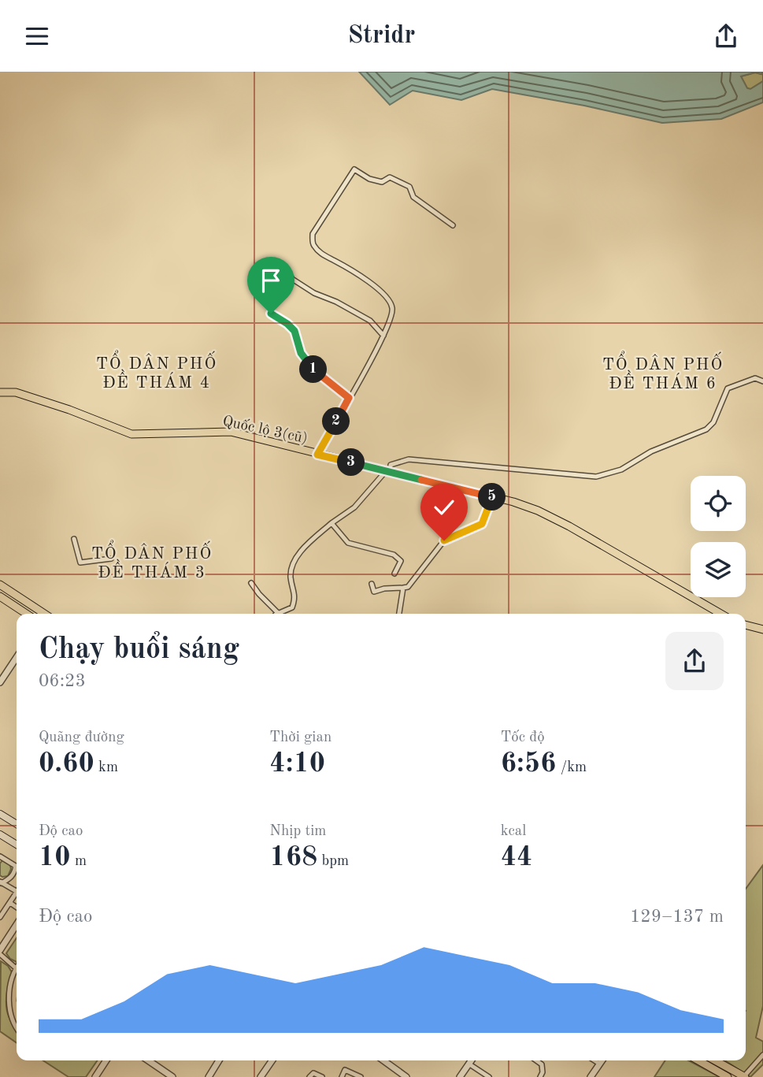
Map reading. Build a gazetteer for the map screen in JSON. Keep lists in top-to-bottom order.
{
  "streets": {
    "main road": ["Quốc lộ 3(cũ)"]
  },
  "districts": ["TỔ DÂN PHỐ ĐỀ THÁM 4", "TỔ DÂN PHỐ ĐỀ THÁM 6", "TỔ DÂN PHỐ ĐỀ THÁM 3"],
  "page": {
    "header": "Stridr",
    "pins": [
      "1",
      "2",
      "3",
      "5"
    ],
    "heading": ["Chạy buổi sáng", "06:23"],
    "stats": [
      ["Quãng đường", "0.60 km"],
      ["Thời gian", "4:10"],
      ["Tốc độ", "6:56 /km"],
      ["Độ cao", "10 m"],
      ["Nhịp tim", "168 bpm"],
      ["kcal", "44"]
    ],
    "chart": ["Độ cao", "129–137 m"]
  }
}
